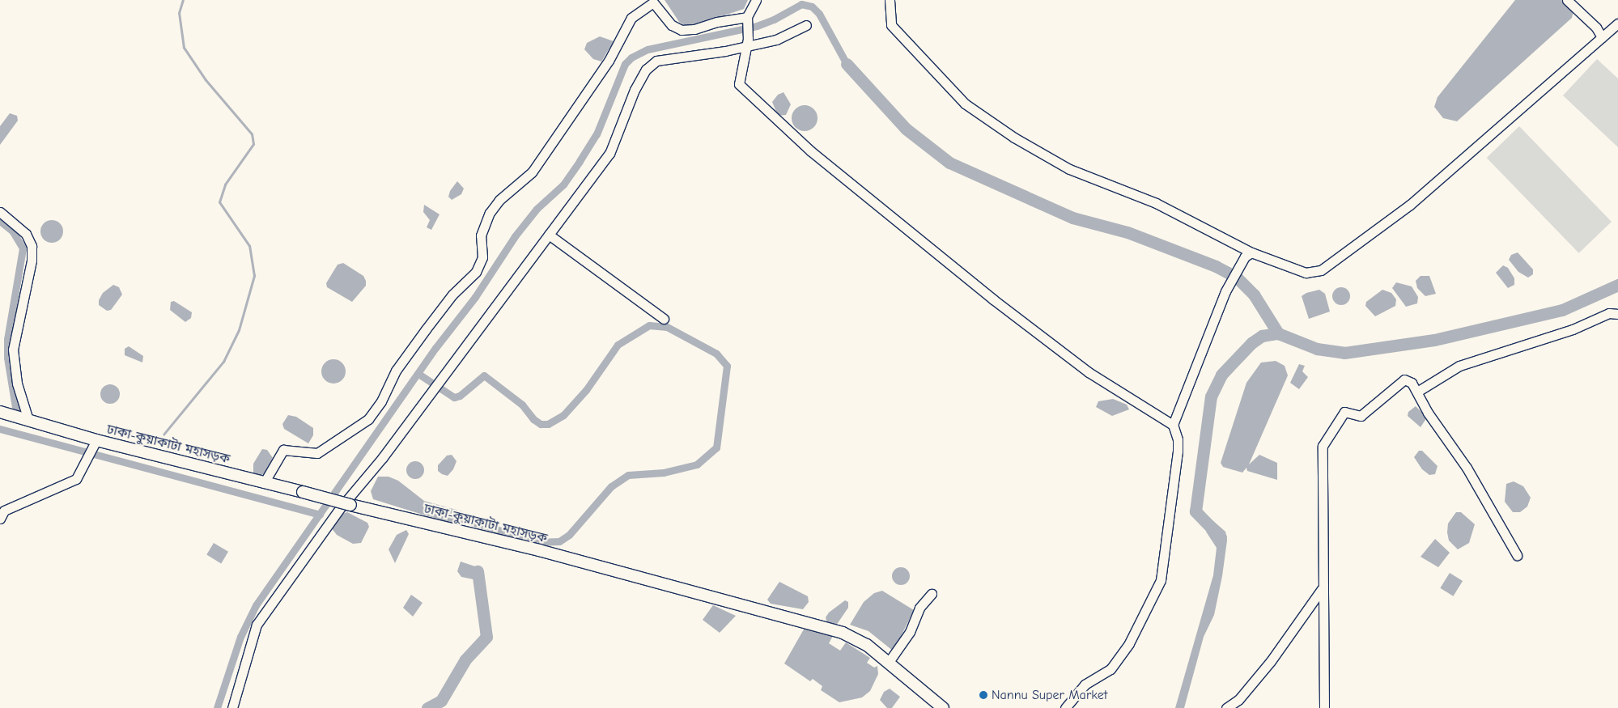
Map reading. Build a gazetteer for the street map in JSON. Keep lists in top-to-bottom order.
{
  "streets": {
    "main road": ["ঢাকা-কুয়াকাটা মহাসড়ক"]
  },
  "places": ["Nannu Super Market"]
}
